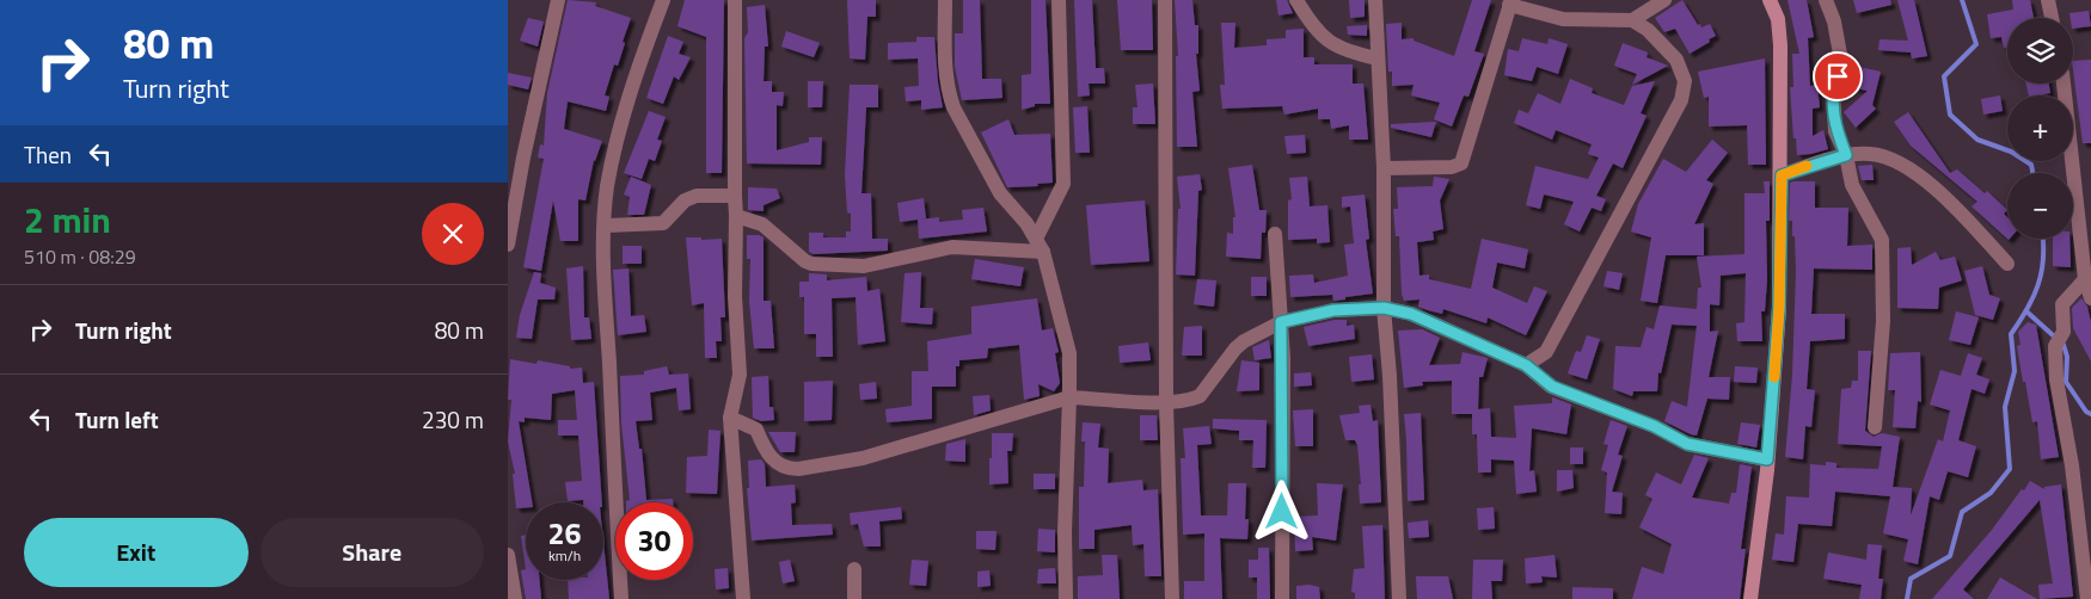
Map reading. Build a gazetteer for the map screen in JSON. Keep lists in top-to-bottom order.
{
  "page": {
    "turn": ["80 m", "Turn right"],
    "map_buttons": ["+", "−"],
    "then": "Then",
    "heading": ["2 min", "510 m · 08:29"],
    "list": [
      {
        "name": "Turn right",
        "value": "80 m"
      },
      {
        "name": "Turn left",
        "value": "230 m"
      }
    ],
    "speed": "26 km/h",
    "limit": "30",
    "buttons": ["Exit", "Share"]
  }
}
